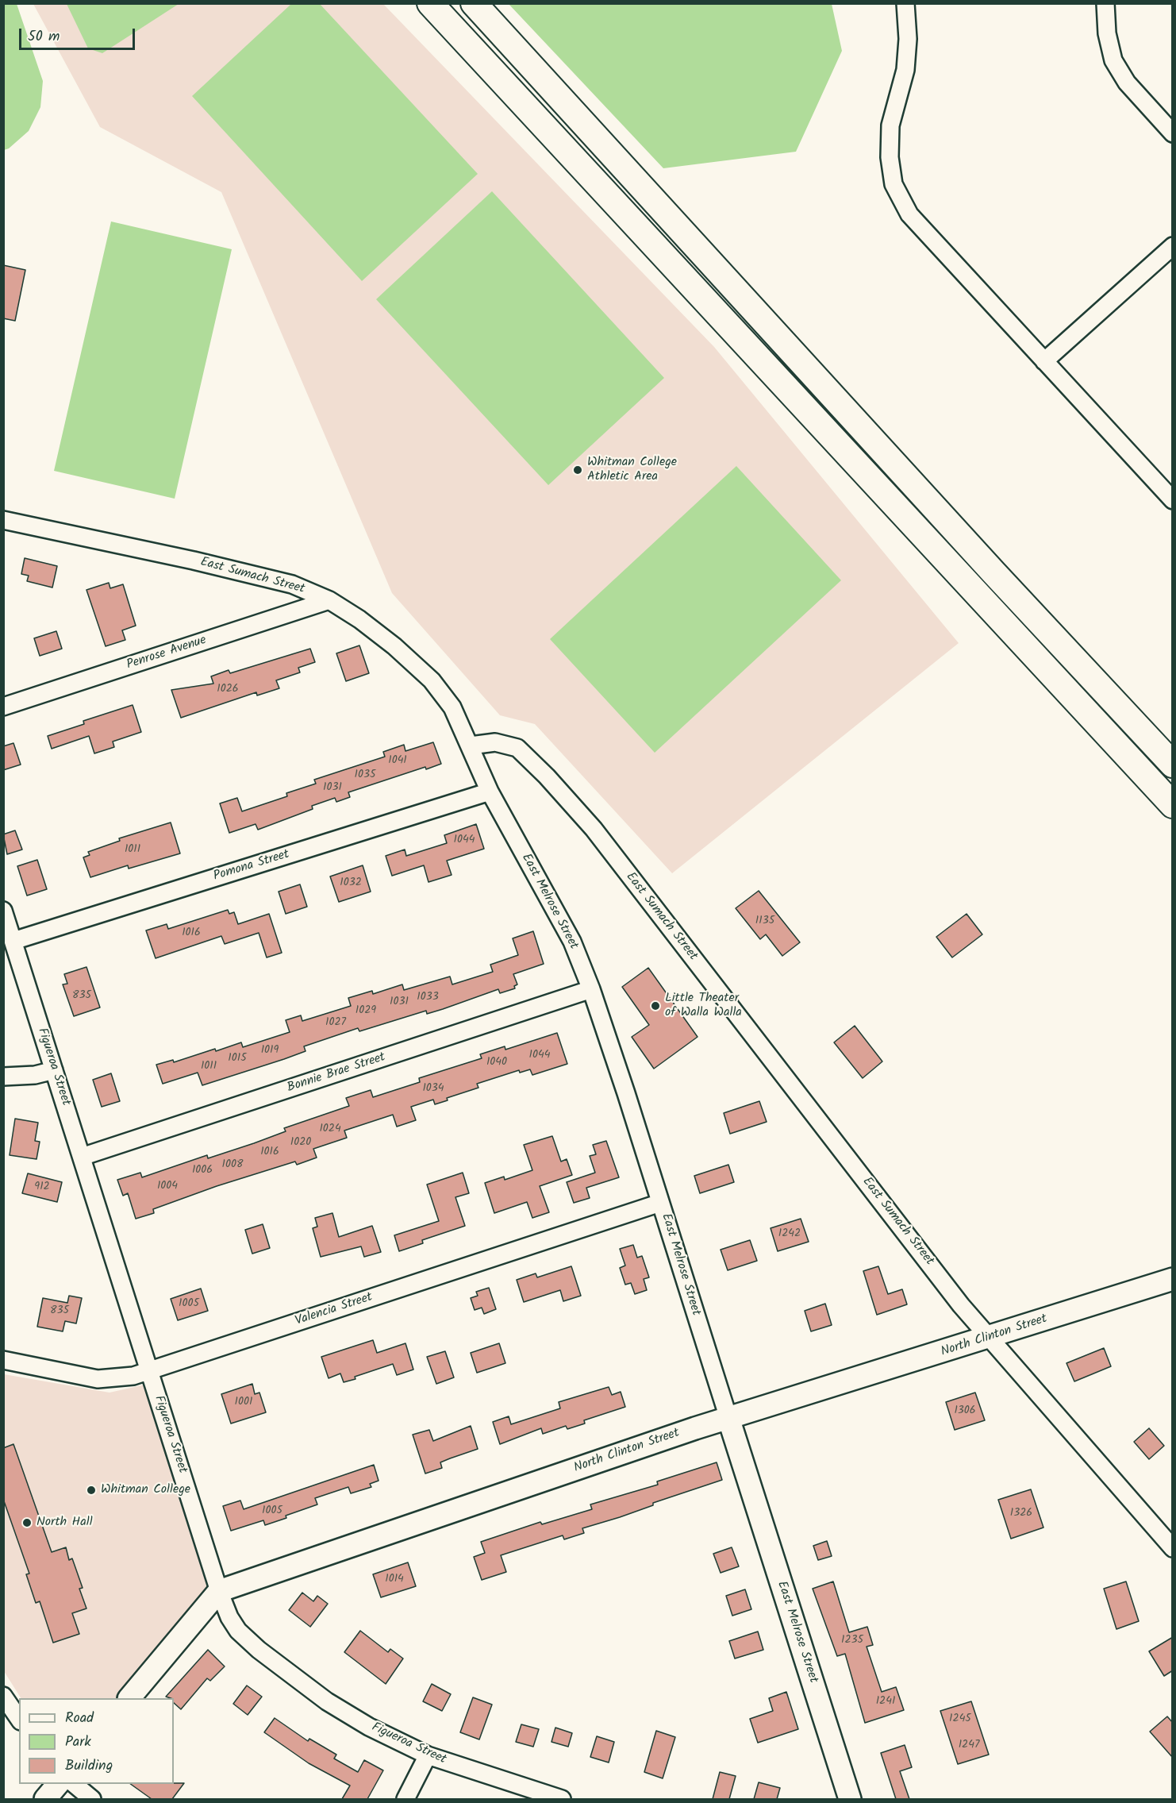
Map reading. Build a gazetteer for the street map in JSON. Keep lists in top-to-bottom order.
{
  "streets": {
    "main road": ["East Melrose Street", "North Clinton Street"],
    "street": [
      "East Sumach Street",
      "Penrose Avenue",
      "Pomona Street",
      "Figueroa Street",
      "Bonnie Brae Street",
      "Valencia Street"
    ]
  },
  "crossings": [
    ["East Sumach Street", "Penrose Avenue"],
    ["East Sumach Street", "East Melrose Street"],
    ["East Sumach Street", "North Clinton Street"],
    ["Pomona Street", "East Melrose Street"],
    ["Pomona Street", "Figueroa Street"],
    ["East Melrose Street", "Bonnie Brae Street"],
    ["East Melrose Street", "Valencia Street"],
    ["East Melrose Street", "North Clinton Street"],
    ["Figueroa Street", "Bonnie Brae Street"],
    ["Figueroa Street", "Valencia Street"],
    ["Figueroa Street", "North Clinton Street"]
  ],
  "places": [
    "Whitman College Athletic Area",
    "Little Theater of Walla Walla",
    "Whitman College",
    "North Hall"
  ],
  "house_numbers": [
    "1026",
    "1041",
    "1035",
    "1031",
    "1044",
    "1011",
    "1032",
    "1135",
    "1016",
    "835",
    "1033",
    "1031",
    "1029",
    "1027",
    "1019",
    "1044",
    "1015",
    "1040",
    "1011",
    "1034",
    "1024",
    "1020",
    "1016",
    "1008",
    "1006",
    "1004",
    "912",
    "1242",
    "1005",
    "835",
    "1001",
    "1306",
    "1005",
    "1326",
    "1014",
    "1235",
    "1241",
    "1245",
    "1247"
  ],
  "legend": ["Road", "Park", "Building"],
  "scale_bar": "50 m"
}
